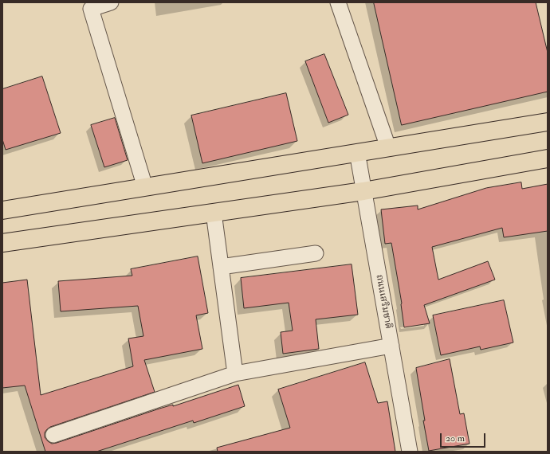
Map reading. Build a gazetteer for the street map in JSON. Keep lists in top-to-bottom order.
{
  "streets": {
    "street": ["ถนนเสริมชาติ"]
  },
  "scale_bar": "20 m"
}
